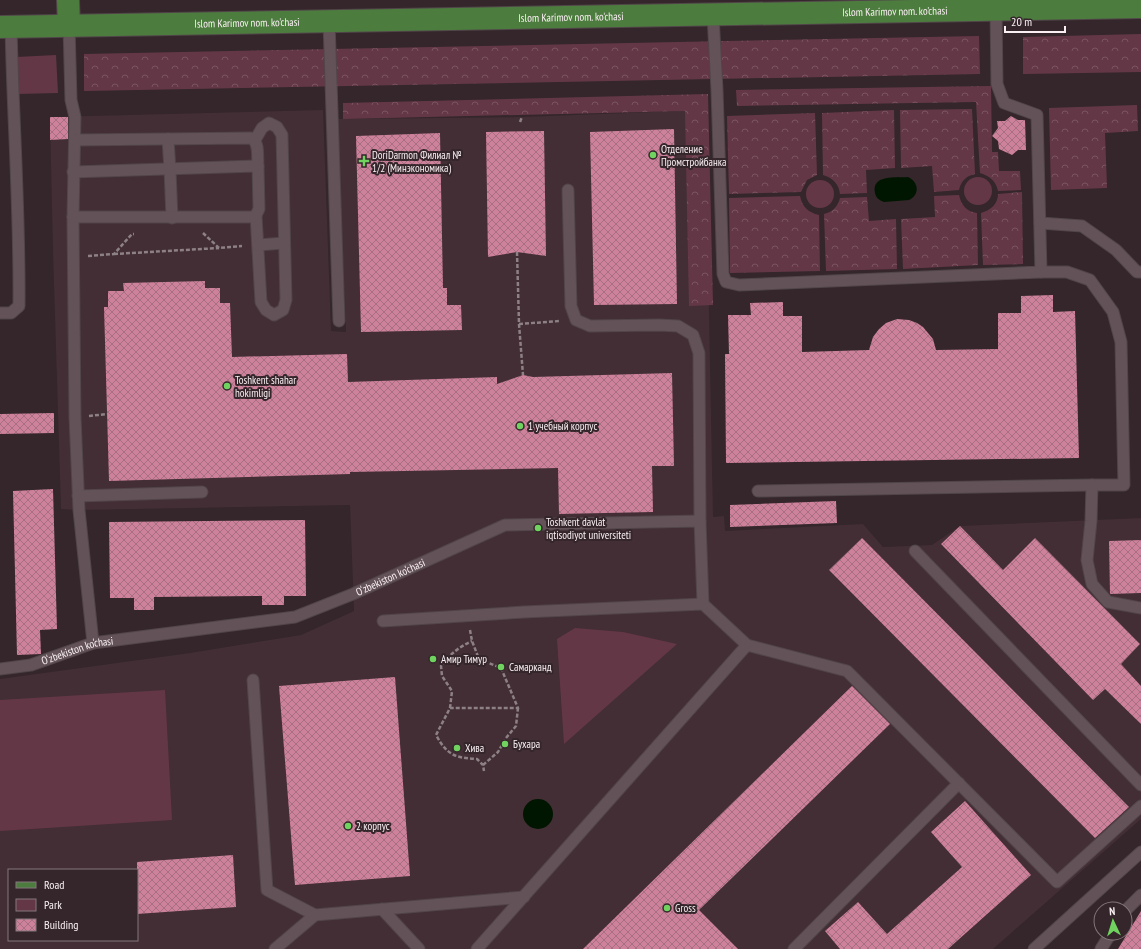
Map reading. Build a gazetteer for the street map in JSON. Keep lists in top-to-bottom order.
{
  "streets": {
    "main road": ["Islom Karimov nom. ko'chasi"],
    "lane": ["O‘zbekiston ko‘chasi"]
  },
  "places": {
    "other": [
      "Отделение Промстройбанка",
      "Toshkent shahar hokimligi",
      "1 учебный корпус",
      "Toshkent davlat iqtisodiyot universiteti",
      "Амир Тимур",
      "Самарканд",
      "Бухара",
      "Хива",
      "2 корпус",
      "Gross"
    ],
    "health": ["DoriDarmon Филиал № 1/2 (Минэкономика)"]
  },
  "legend": ["Road", "Park", "Building"],
  "scale_bar": "20 m",
  "north": "top"
}
